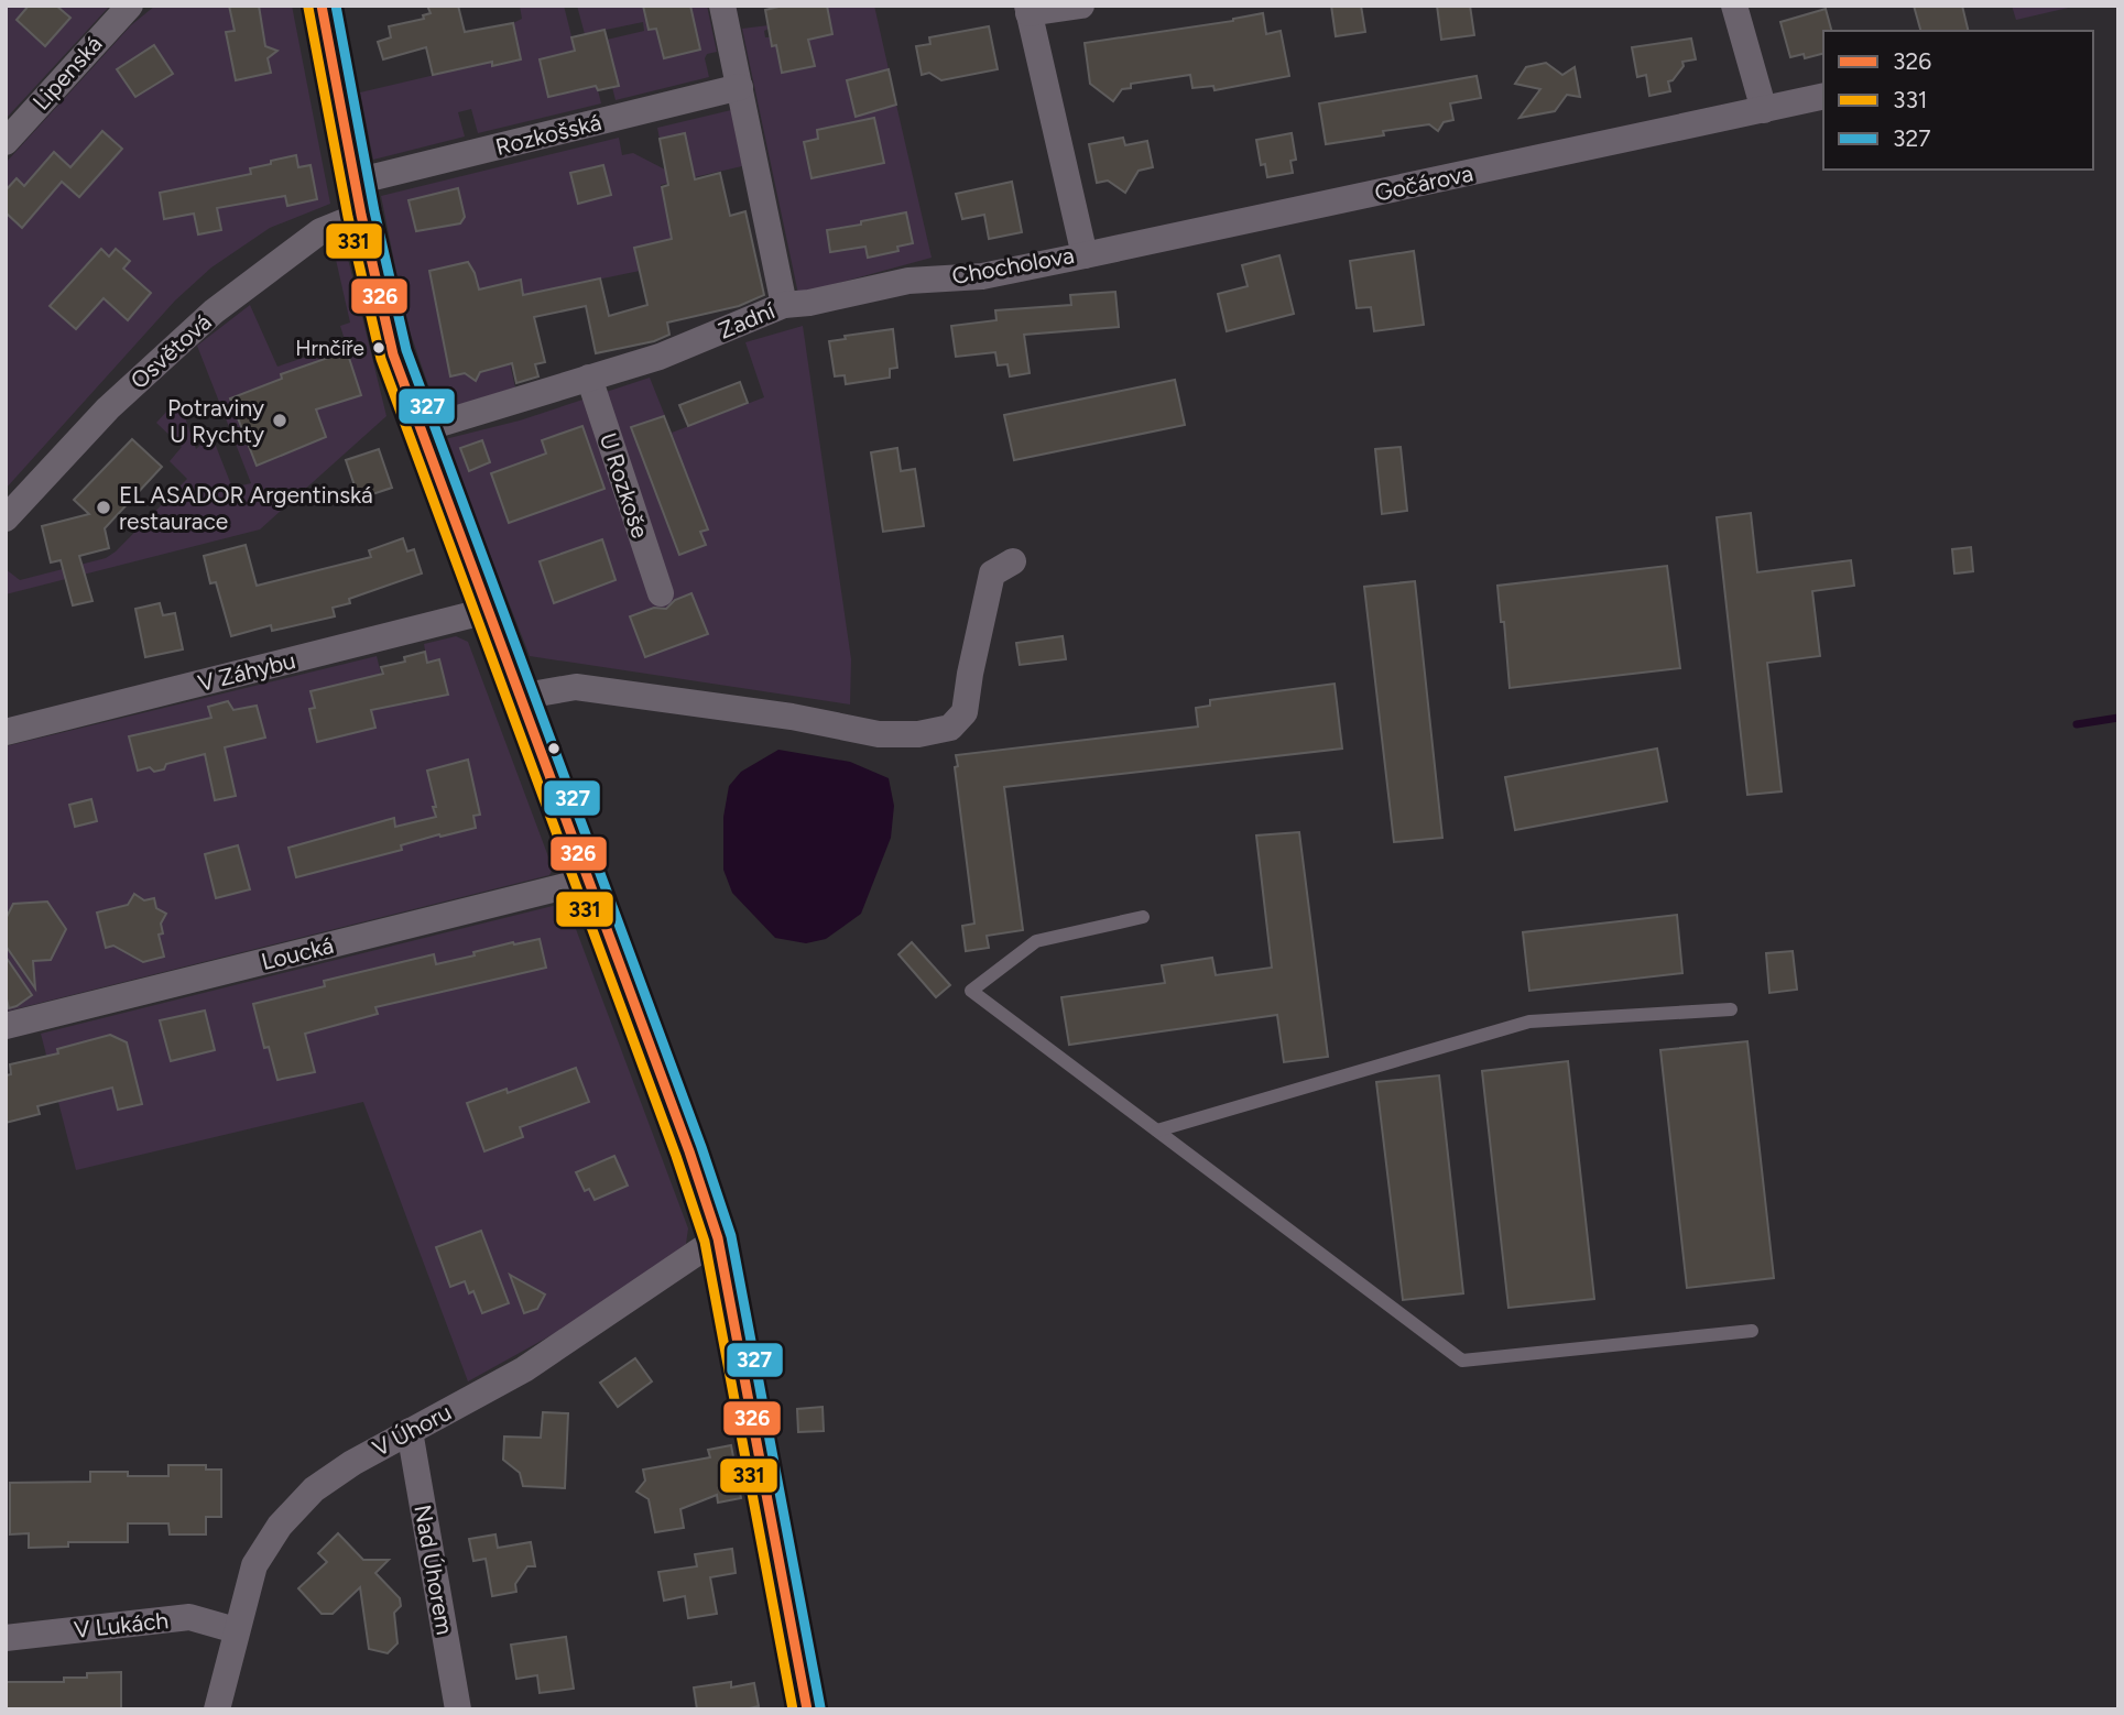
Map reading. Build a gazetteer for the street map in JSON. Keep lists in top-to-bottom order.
{
  "streets": {
    "street": [
      "Lipenská",
      "Rozkošská",
      "Gočárova",
      "Chocholova",
      "Zadní",
      "Osvětová",
      "U Rozkoše",
      "V Záhybu",
      "Loucká",
      "V Úhoru",
      "Nad Úhorem",
      "V Lukách"
    ]
  },
  "crossings": [
    ["Rozkošská", "Zadní"],
    ["Gočárova", "Chocholova"],
    ["Chocholova", "Zadní"],
    ["Zadní", "U Rozkoše"],
    ["V Úhoru", "Nad Úhorem"],
    ["V Úhoru", "V Lukách"]
  ],
  "places": ["Hrnčíře", "Potraviny U Rychty", "EL ASADOR Argentinská restaurace"],
  "lines": ["transit line 326", "transit line 327", "transit line 331"],
  "legend": ["326", "331", "327"]
}
